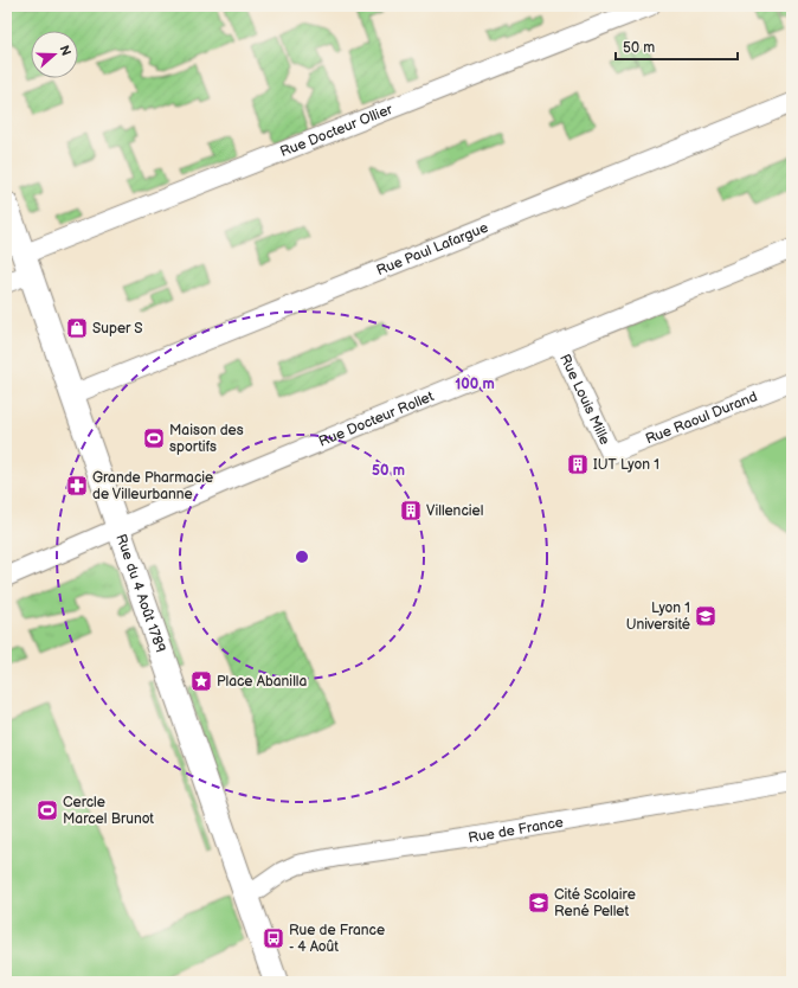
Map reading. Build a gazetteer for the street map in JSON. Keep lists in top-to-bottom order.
{
  "streets": {
    "main road": ["Rue du 4 Août 1789"],
    "street": [
      "Rue Docteur Ollier",
      "Rue Paul Lafargue",
      "Rue Louis Mille",
      "Rue Raoul Durand",
      "Rue Docteur Rollet",
      "Rue de France"
    ]
  },
  "crossings": [
    ["Rue Docteur Ollier", "Rue du 4 Août 1789"],
    ["Rue Paul Lafargue", "Rue du 4 Août 1789"],
    ["Rue Louis Mille", "Rue Raoul Durand"],
    ["Rue Louis Mille", "Rue Docteur Rollet"],
    ["Rue Docteur Rollet", "Rue du 4 Août 1789"],
    ["Rue du 4 Août 1789", "Rue de France"]
  ],
  "places": {
    "shop": ["Super S"],
    "sports": ["Maison des sportifs", "Cercle Marcel Brunot"],
    "building": ["IUT Lyon 1", "Villenciel"],
    "pharmacy": ["Grande Pharmacie de Villeurbanne"],
    "school or university": ["Lyon 1 Université", "Cité Scolaire René Pellet"],
    "place": ["Place Abanilla"],
    "bus stop": ["Rue de France - 4 Août"]
  },
  "scale_bar": "50 m",
  "north": "right",
  "rings": ["100 m", "50 m"]
}
